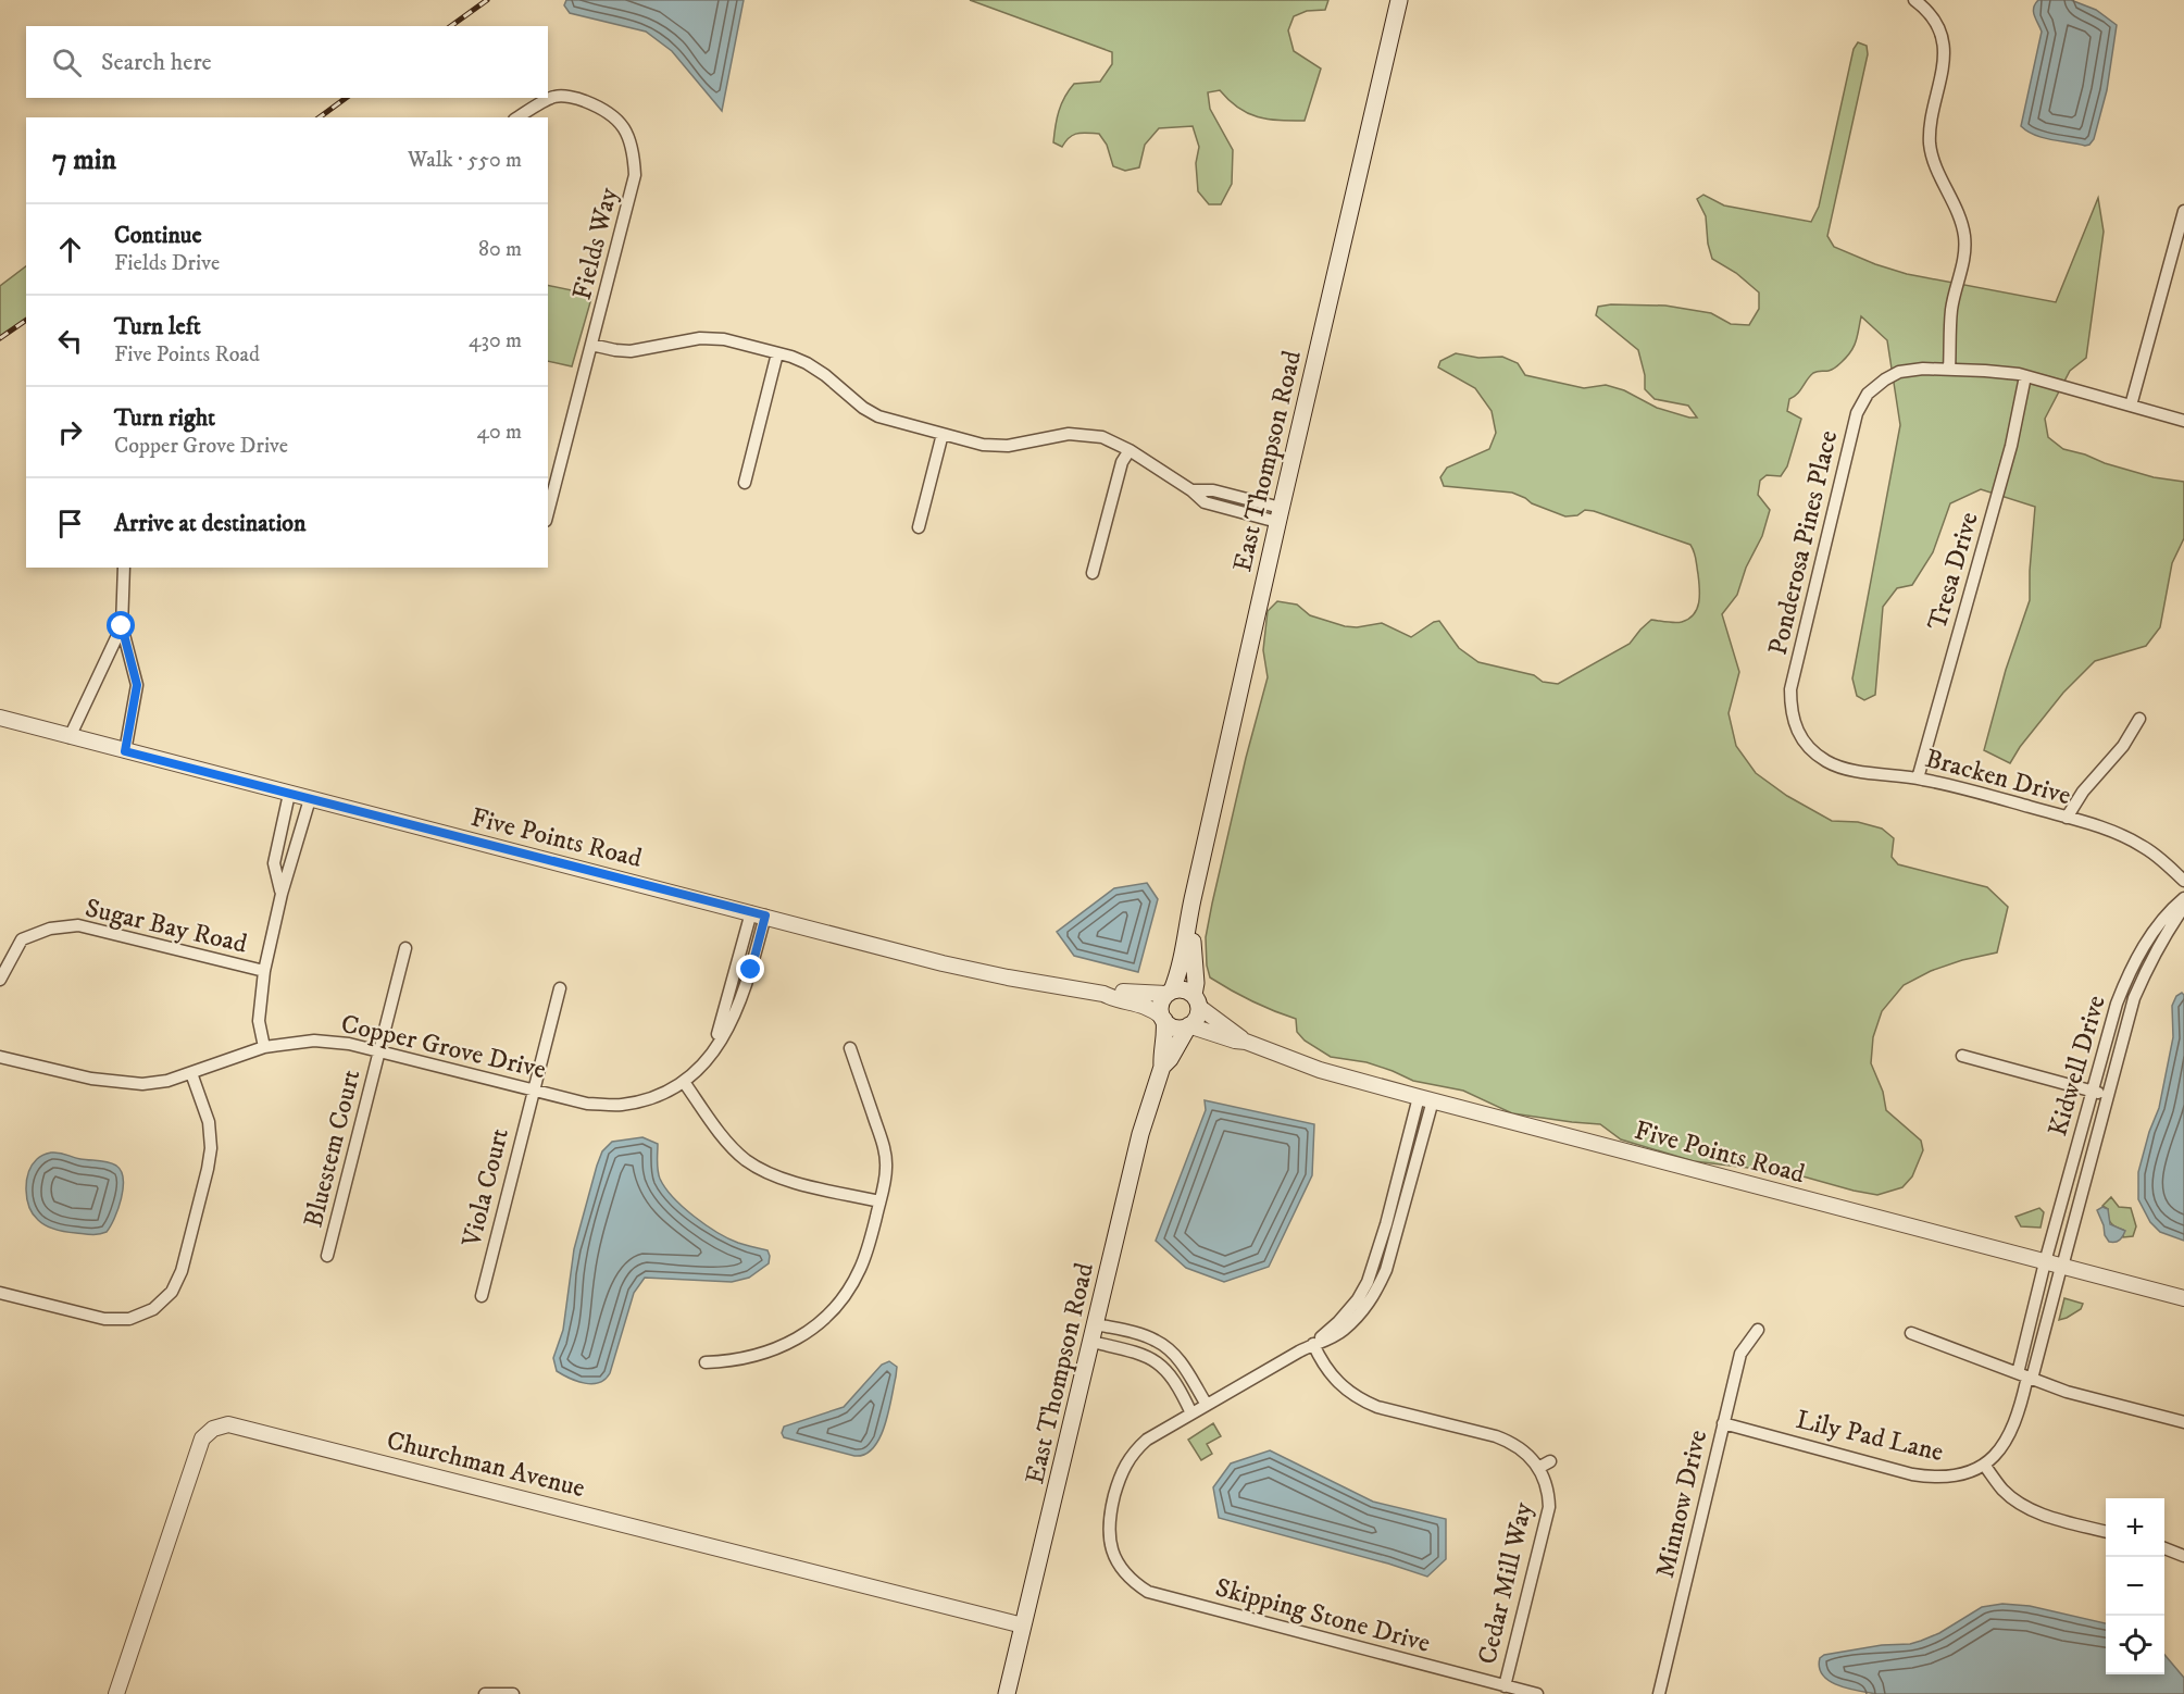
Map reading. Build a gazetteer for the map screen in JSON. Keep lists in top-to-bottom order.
{
  "streets": {
    "main road": ["East Thompson Road"],
    "street": [
      "Fields Way",
      "Ponderosa Pines Place",
      "Tresa Drive",
      "Bracken Drive",
      "Five Points Road",
      "Sugar Bay Road",
      "Copper Grove Drive",
      "Kidwell Drive",
      "Bluestem Court",
      "Viola Court",
      "Lily Pad Lane",
      "Churchman Avenue",
      "Minnow Drive",
      "Cedar Mill Way",
      "Skipping Stone Drive"
    ]
  },
  "crossings": [
    ["East Thompson Road", "Five Points Road"],
    ["East Thompson Road", "Churchman Avenue"],
    ["Ponderosa Pines Place", "Bracken Drive"],
    ["Tresa Drive", "Bracken Drive"],
    ["Five Points Road", "Copper Grove Drive"],
    ["Five Points Road", "Kidwell Drive"],
    ["Five Points Road", "Lily Pad Lane"],
    ["Copper Grove Drive", "Bluestem Court"],
    ["Copper Grove Drive", "Viola Court"],
    ["Kidwell Drive", "Lily Pad Lane"],
    ["Lily Pad Lane", "Minnow Drive"],
    ["Cedar Mill Way", "Skipping Stone Drive"]
  ],
  "page": {
    "search": "Search here",
    "heading": ["7 min", "Walk · 550 m"],
    "list": [
      ["Continue", "Fields Drive", "80 m"],
      ["Turn left", "Five Points Road", "430 m"],
      ["Turn right", "Copper Grove Drive", "40 m"],
      "Arrive at destination"
    ],
    "map_buttons": ["+", "−"]
  }
}
